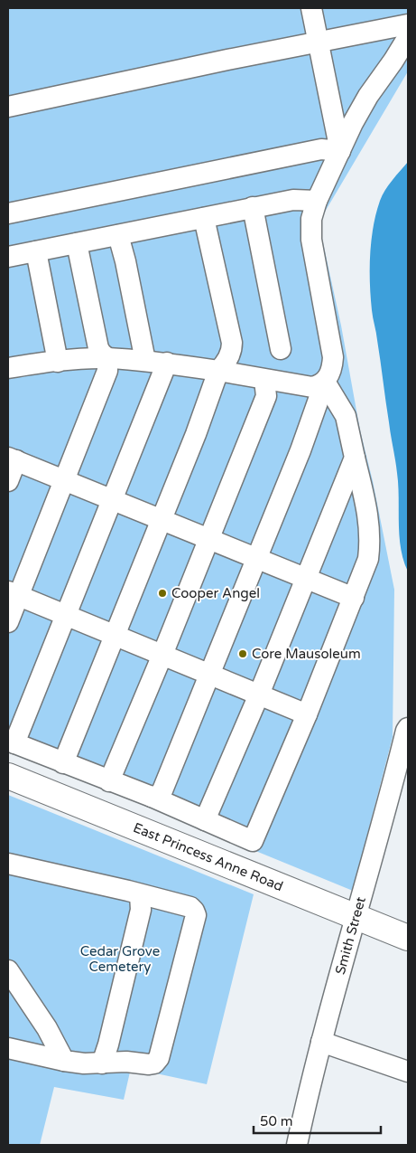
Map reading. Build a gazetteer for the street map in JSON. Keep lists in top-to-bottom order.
{
  "streets": {
    "main road": ["East Princess Anne Road"],
    "street": ["Smith Street"]
  },
  "crossings": [
    ["East Princess Anne Road", "Smith Street"]
  ],
  "parks": ["Cedar Grove Cemetery"],
  "places": ["Cooper Angel", "Core Mausoleum"],
  "scale_bar": "50 m"
}
